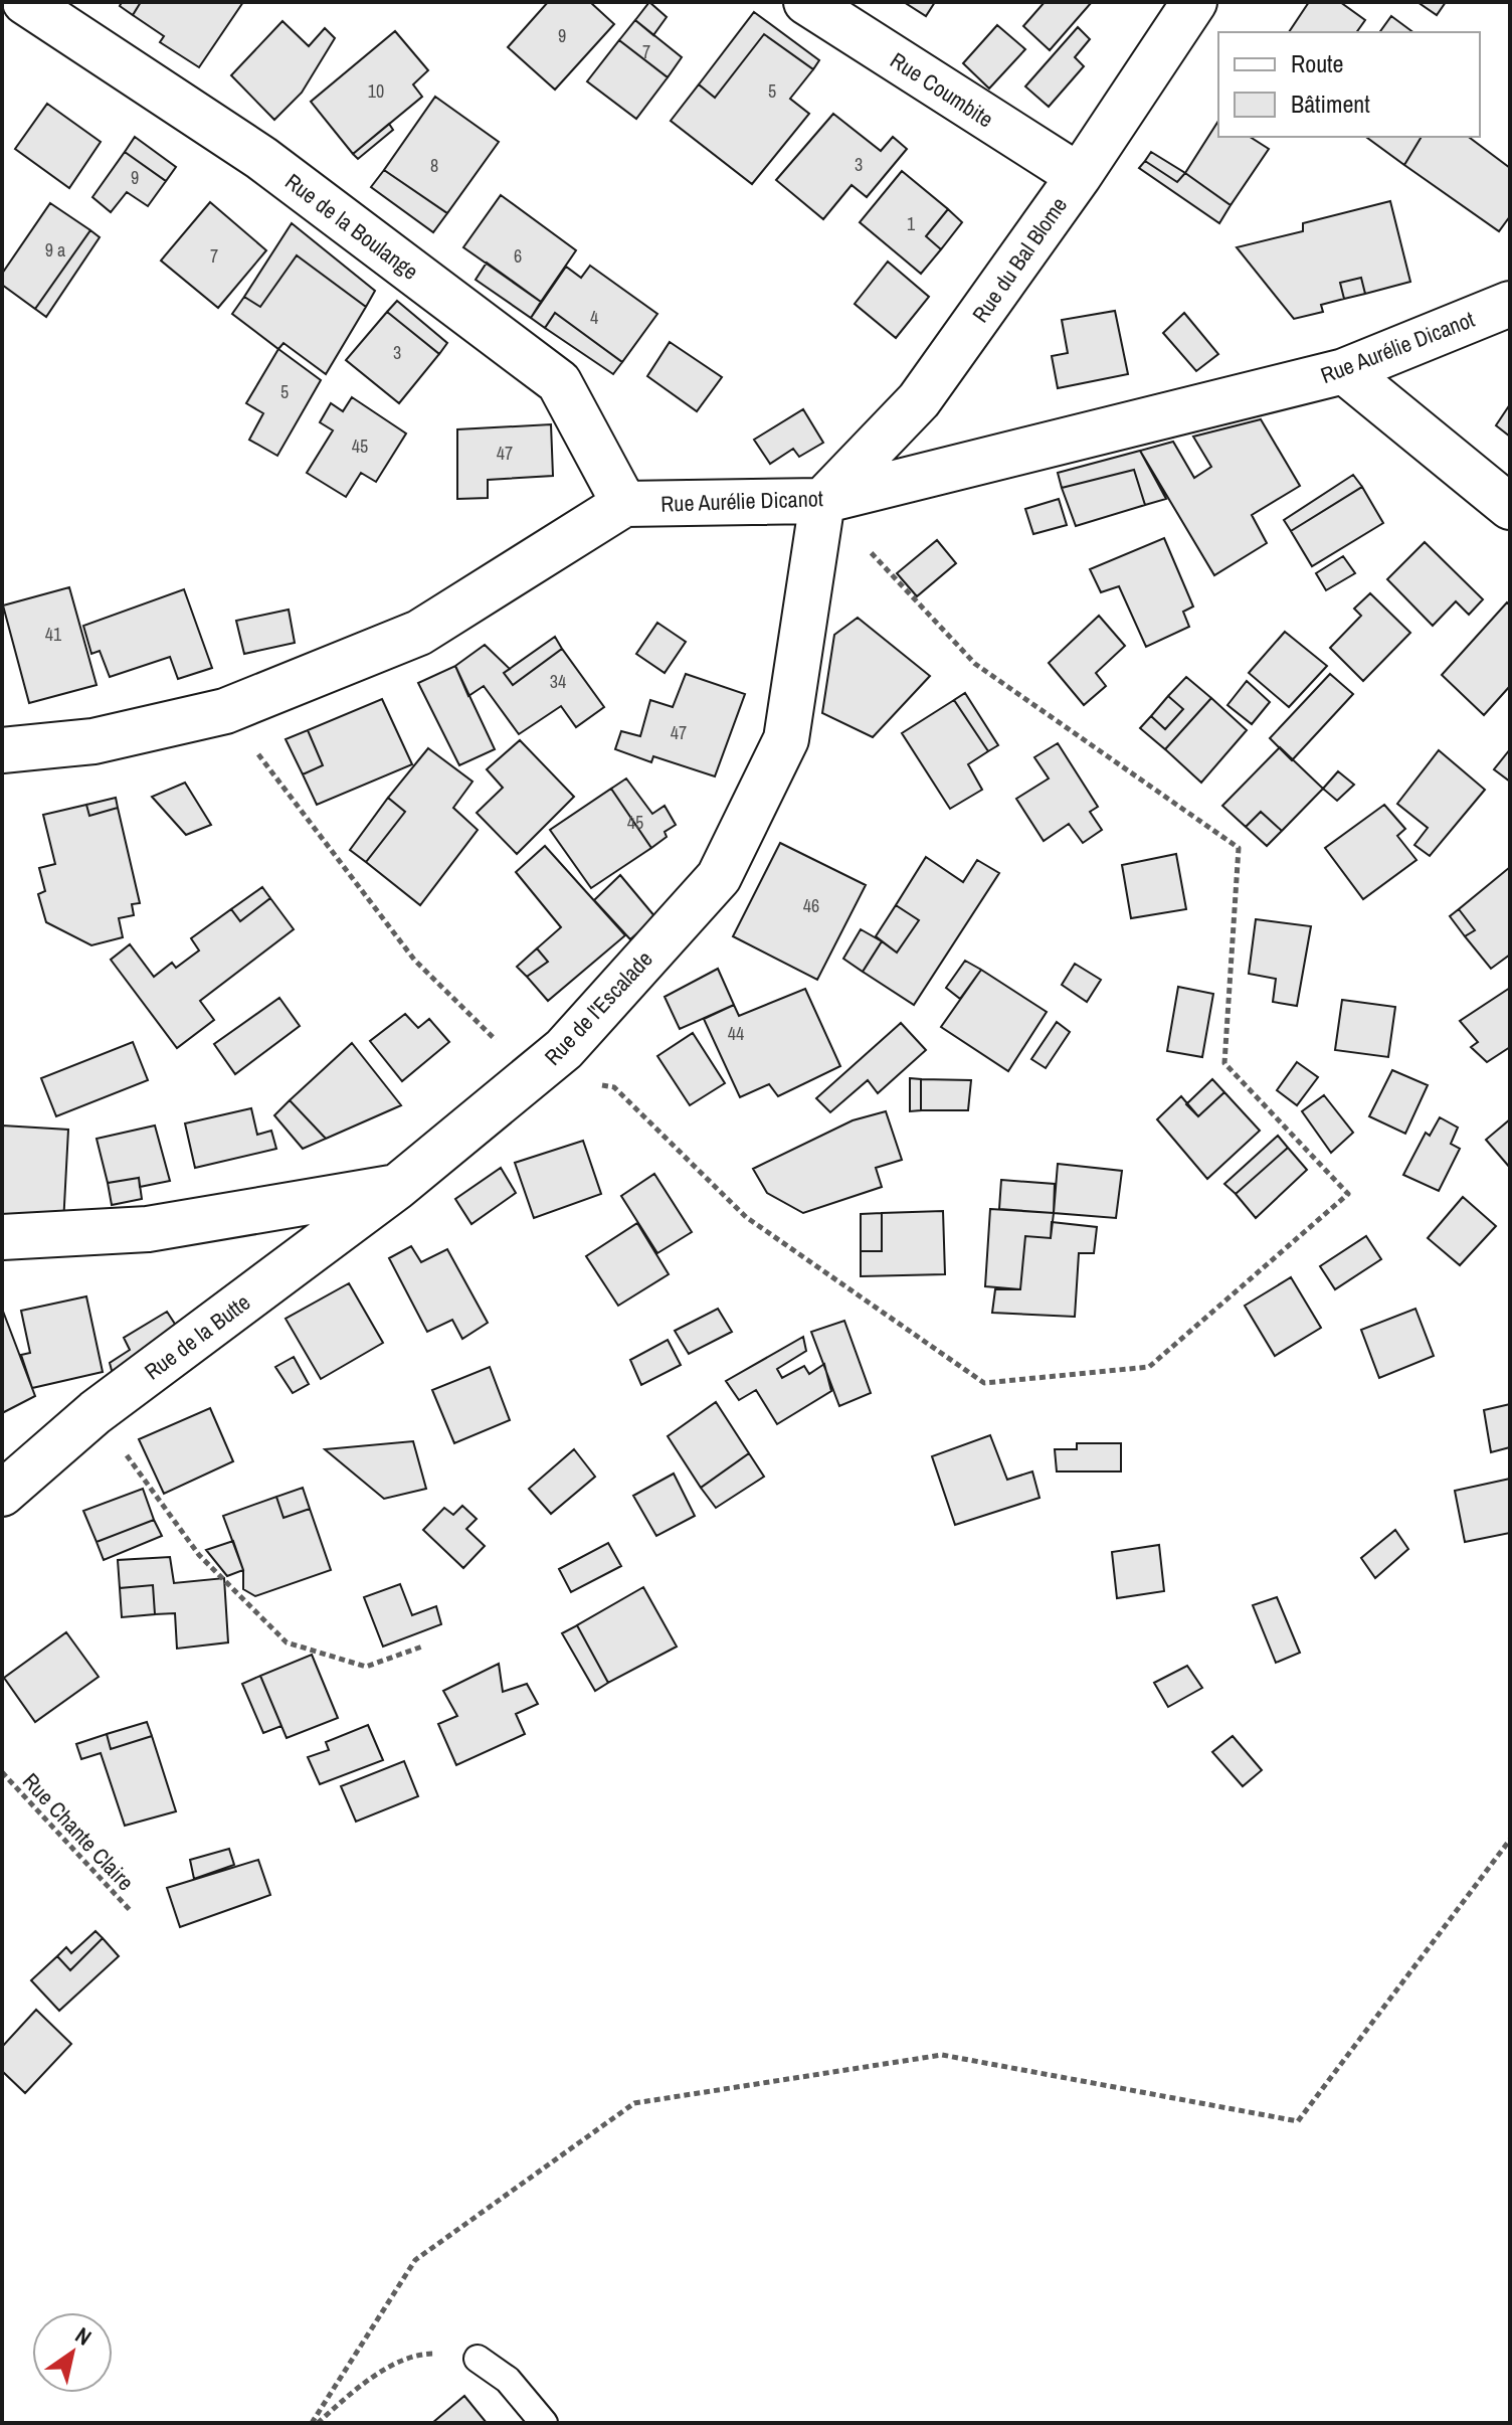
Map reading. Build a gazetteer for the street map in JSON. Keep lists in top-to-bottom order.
{
  "streets": {
    "street": [
      "Rue Coumbite",
      "Rue de la Boulange",
      "Rue du Bal Blome",
      "Rue Aurélie Dicanot",
      "Rue de l'Escalade",
      "Rue de la Butte"
    ],
    "path": ["Rue Chante Claire"]
  },
  "crossings": [
    ["Rue Coumbite", "Rue du Bal Blome"],
    ["Rue de la Boulange", "Rue Aurélie Dicanot"],
    ["Rue du Bal Blome", "Rue Aurélie Dicanot"],
    ["Rue du Bal Blome", "Rue de l'Escalade"],
    ["Rue Aurélie Dicanot", "Rue de l'Escalade"],
    ["Rue de l'Escalade", "Rue de la Butte"]
  ],
  "house_numbers": [
    "9",
    "7",
    "10",
    "5",
    "3",
    "8",
    "9",
    "1",
    "9 a",
    "7",
    "6",
    "4",
    "3",
    "5",
    "45",
    "47",
    "41",
    "34",
    "47",
    "45",
    "46",
    "44"
  ],
  "legend": ["Route", "Bâtiment"],
  "north": "top right"
}
